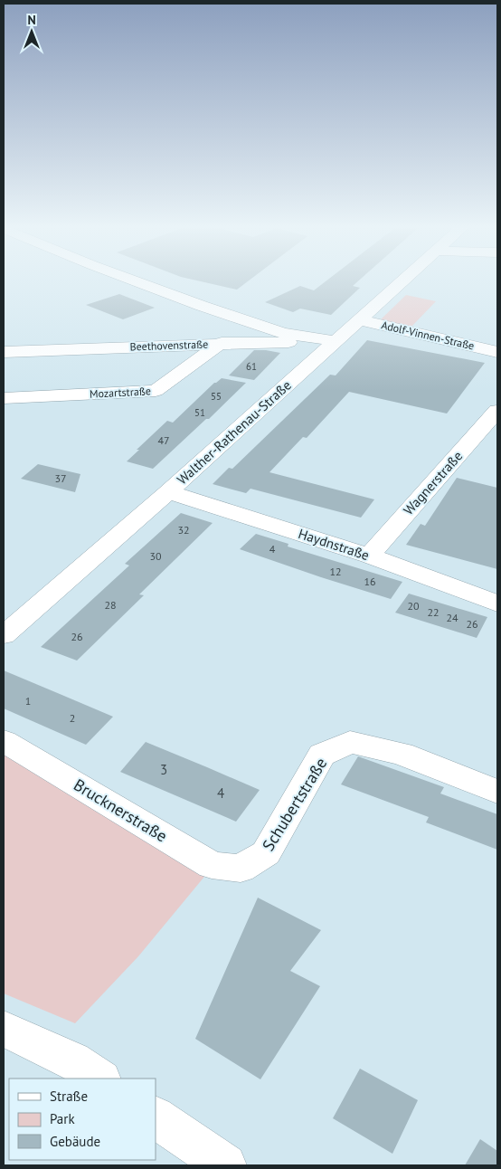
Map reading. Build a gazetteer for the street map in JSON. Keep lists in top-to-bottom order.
{
  "streets": {
    "street": [
      "Adolf-Vinnen-Straße",
      "Beethovenstraße",
      "Mozartstraße",
      "Walther-Rathenau-Straße",
      "Wagnerstraße",
      "Haydnstraße",
      "Schubertstraße",
      "Brucknerstraße"
    ]
  },
  "crossings": [
    ["Adolf-Vinnen-Straße", "Walther-Rathenau-Straße"],
    ["Beethovenstraße", "Mozartstraße"],
    ["Beethovenstraße", "Walther-Rathenau-Straße"],
    ["Walther-Rathenau-Straße", "Haydnstraße"],
    ["Wagnerstraße", "Haydnstraße"],
    ["Schubertstraße", "Brucknerstraße"]
  ],
  "house_numbers": [
    "61",
    "55",
    "51",
    "47",
    "37",
    "32",
    "4",
    "30",
    "12",
    "16",
    "28",
    "20",
    "22",
    "24",
    "26",
    "26",
    "1",
    "2",
    "3",
    "4"
  ],
  "legend": ["Straße", "Park", "Gebäude"],
  "north": "top"
}
